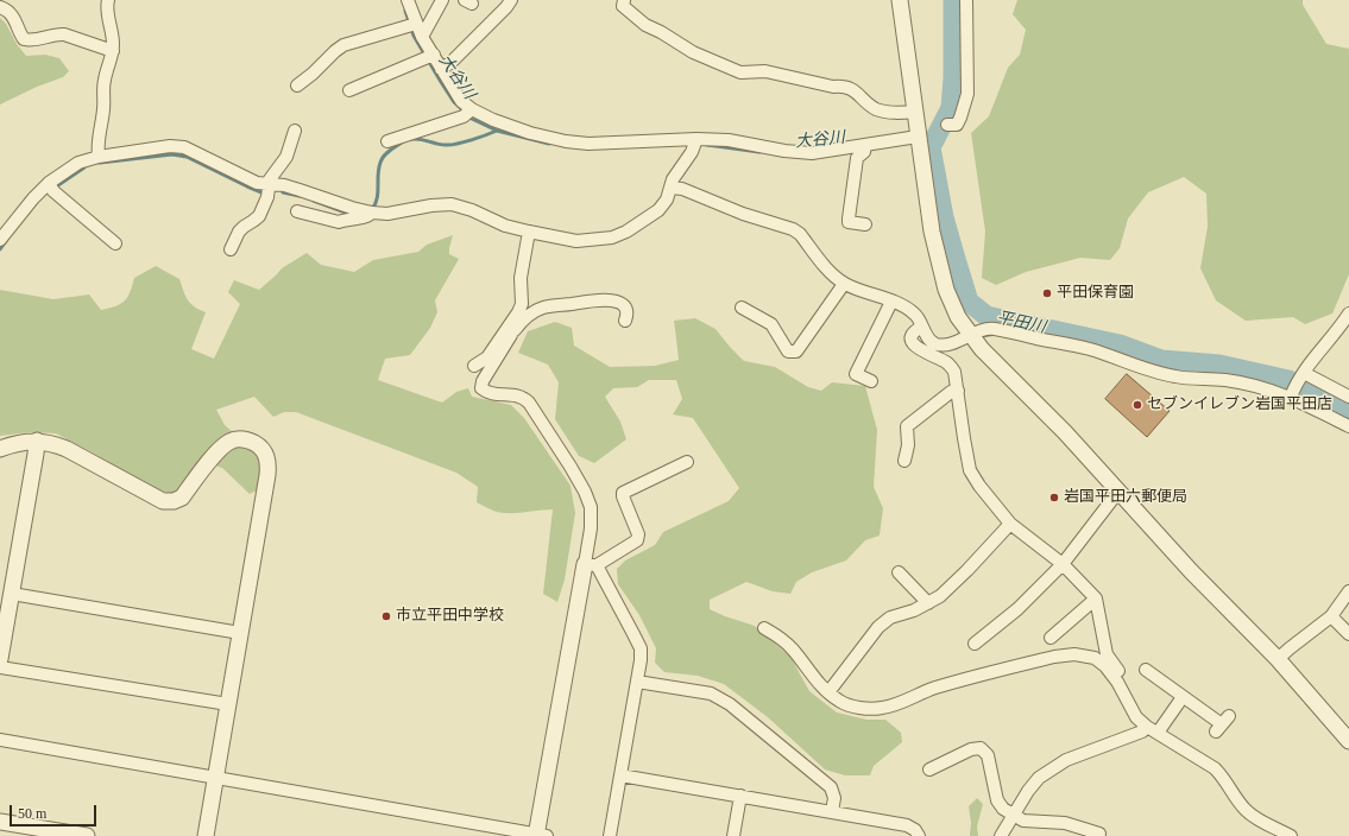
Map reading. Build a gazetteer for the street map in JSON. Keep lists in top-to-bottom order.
{
  "water": ["大谷川", "平田川"],
  "places": [
    "平田保育園",
    "セブンイレブン岩国平田店",
    "岩国平田六郵便局",
    "市立平田中学校"
  ],
  "scale_bar": "50 m"
}
